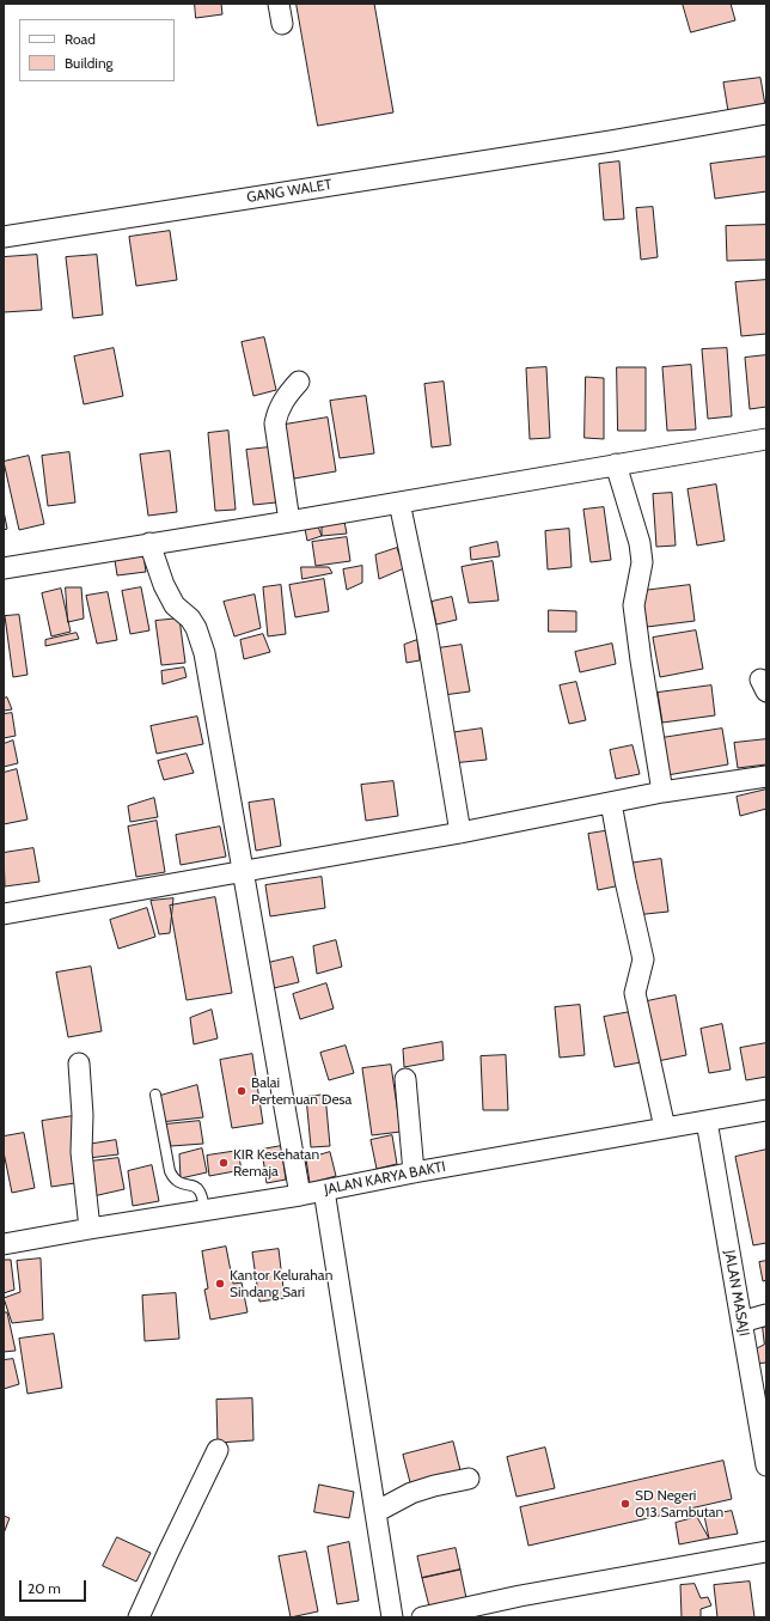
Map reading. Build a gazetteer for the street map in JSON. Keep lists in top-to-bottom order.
{
  "streets": {
    "street": ["GANG WALET", "JALAN KARYA BAKTI", "JALAN MASAJI"]
  },
  "crossings": [
    ["JALAN KARYA BAKTI", "JALAN MASAJI"]
  ],
  "places": [
    "Balai Pertemuan Desa",
    "KIR Kesehatan Remaja",
    "Kantor Kelurahan Sindang Sari",
    "SD Negeri 013 Sambutan"
  ],
  "legend": ["Road", "Building"],
  "scale_bar": "20 m"
}
